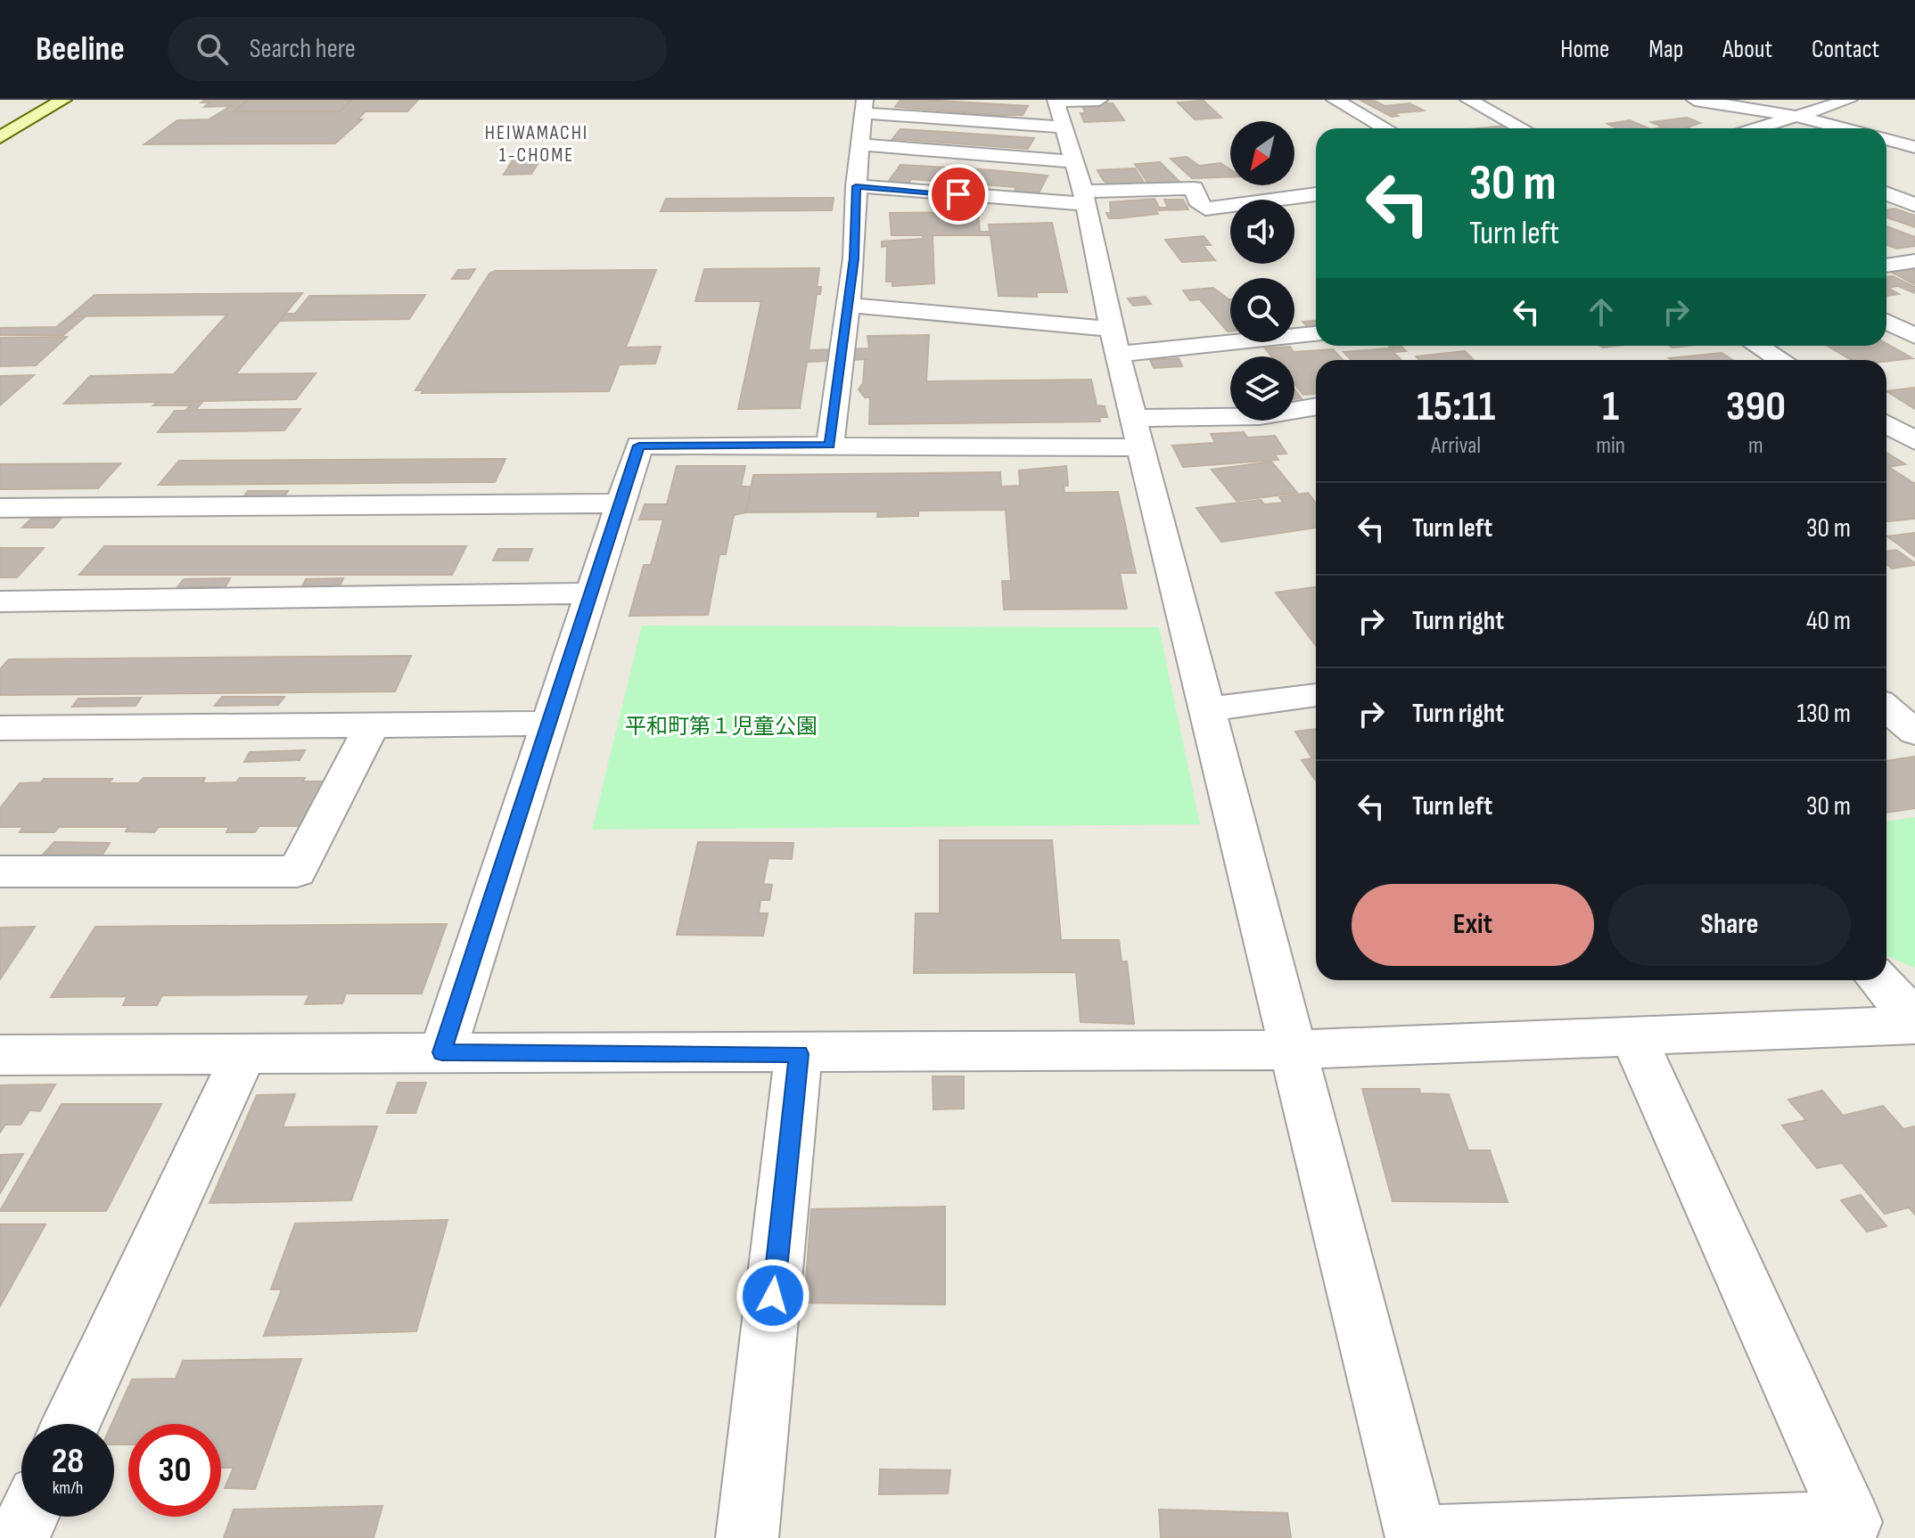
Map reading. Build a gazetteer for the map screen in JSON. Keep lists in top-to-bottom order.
{
  "districts": ["HEIWAMACHI 1-CHOME"],
  "parks": ["平和町第１児童公園"],
  "north": "bottom left",
  "page": {
    "header": "Beeline",
    "search": "Search here",
    "nav": [
      "Home",
      "Map",
      "About",
      "Contact"
    ],
    "turn": ["30 m", "Turn left"],
    "eta": [
      "15:11",
      "Arrival",
      "1",
      "min",
      "390",
      "m"
    ],
    "list": [
      {
        "name": "Turn left",
        "value": "30 m"
      },
      {
        "name": "Turn right",
        "value": "40 m"
      },
      {
        "name": "Turn right",
        "value": "130 m"
      },
      {
        "name": "Turn left",
        "value": "30 m"
      }
    ],
    "buttons": ["Exit", "Share"],
    "speed": "28 km/h",
    "limit": "30"
  }
}
